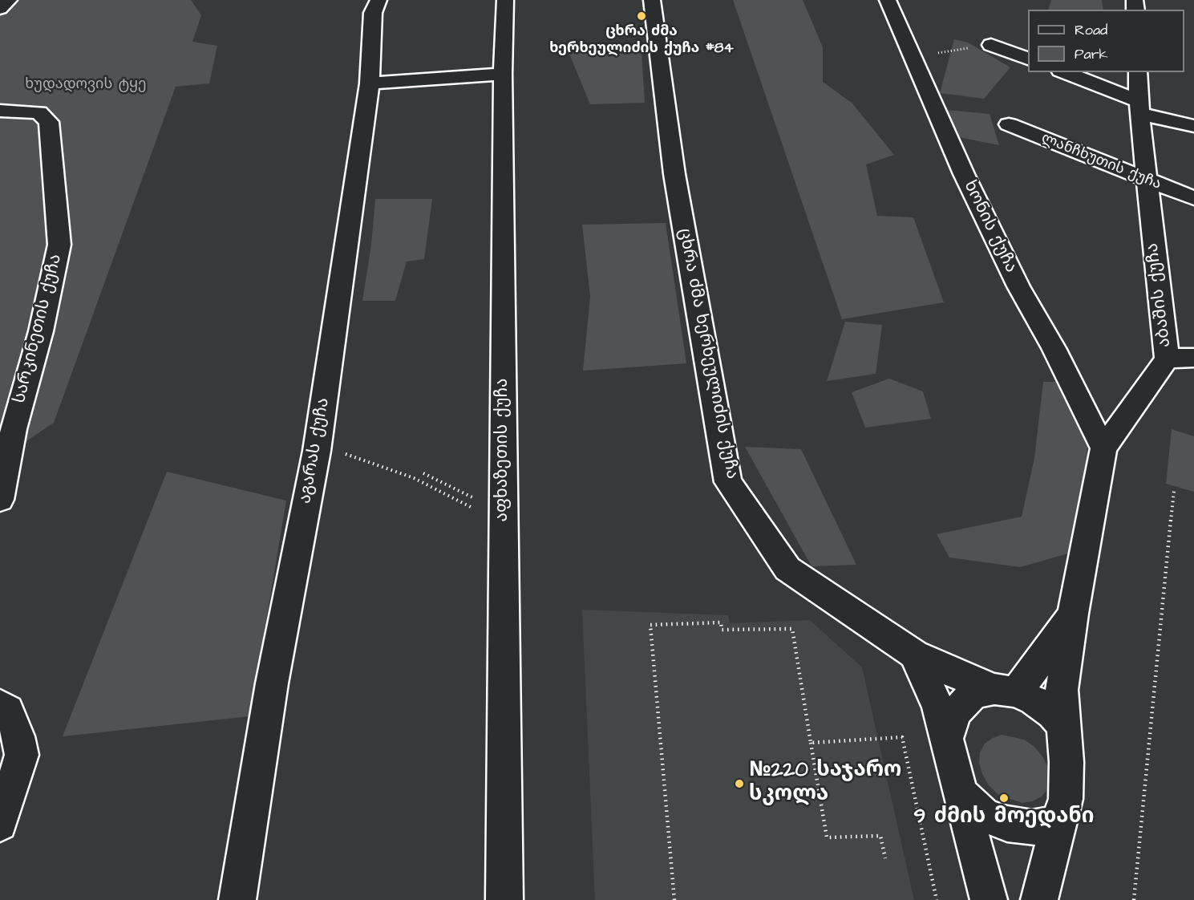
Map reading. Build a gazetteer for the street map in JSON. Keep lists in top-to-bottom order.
{
  "streets": {
    "street": [
      "ლანჩხუთის ქუჩა",
      "ხონის ქუჩა",
      "აბაშის ქუჩა",
      "სარკინეთის ქუჩა",
      "ცხრა ძმა ხერხეულიძის ქუჩა",
      "აფხაზეთის ქუჩა",
      "აგარას ქუჩა"
    ]
  },
  "crossings": [
    ["ლანჩხუთის ქუჩა", "აბაშის ქუჩა"],
    ["ხონის ქუჩა", "აბაშის ქუჩა"],
    ["აბაშის ქუჩა", "ცხრა ძმა ხერხეულიძის ქუჩა"]
  ],
  "parks": ["ხუდადოვის ტყე"],
  "places": ["ცხრა ძმა ხერხეულიძის ქუჩა #84", "№220 საჯარო სკოლა", "9 ძმის მოედანი"],
  "legend": ["Road", "Park"]
}
